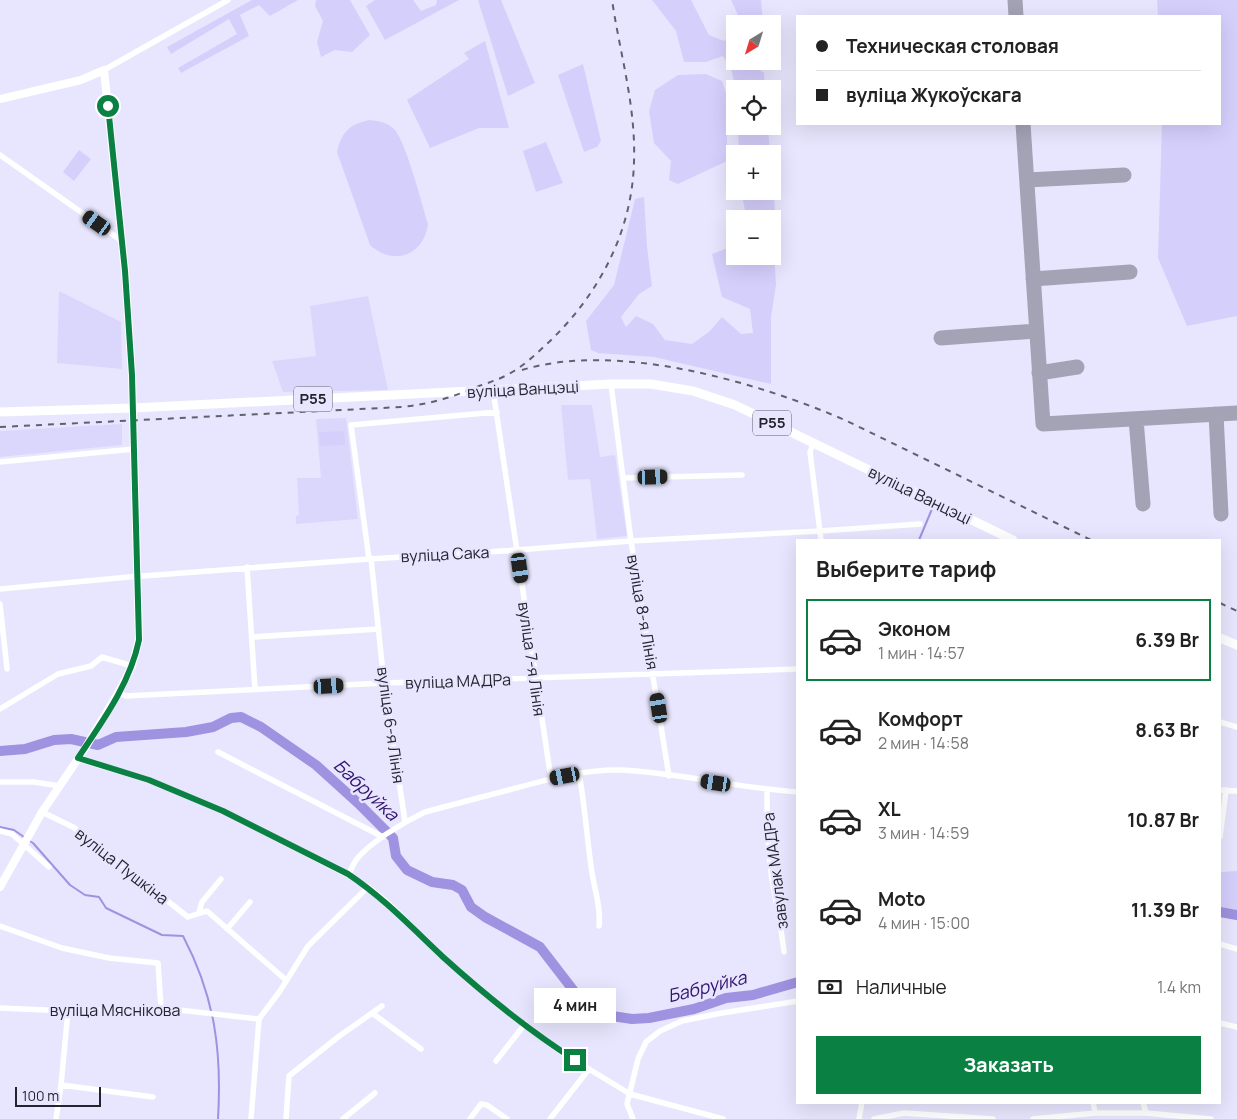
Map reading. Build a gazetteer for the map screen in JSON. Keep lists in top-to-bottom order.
{
  "streets": {
    "main road": ["вуліца Ванцэці", "Р55"],
    "street": [
      "вуліца Сака",
      "вуліца 8-я Лінія",
      "вуліца 7-я Лінія",
      "вуліца МАДРа",
      "вуліца 6-я Лінія",
      "вуліца Пушкіна",
      "завулак МАДРа",
      "вуліца Мяснікова"
    ]
  },
  "crossings": [
    ["вуліца Ванцэці", "вуліца 8-я Лінія"],
    ["вуліца Ванцэці", "вуліца 7-я Лінія"],
    ["вуліца Ванцэці", "вуліца 6-я Лінія"],
    ["вуліца Сака", "вуліца 8-я Лінія"],
    ["вуліца Сака", "вуліца 7-я Лінія"],
    ["вуліца Сака", "вуліца 6-я Лінія"],
    ["вуліца 8-я Лінія", "вуліца МАДРа"],
    ["вуліца 7-я Лінія", "вуліца МАДРа"],
    ["вуліца МАДРа", "вуліца 6-я Лінія"]
  ],
  "water": ["Бабруйка"],
  "scale_bar": "100 m",
  "north": "bottom left",
  "page": {
    "map_buttons": ["+", "−"],
    "banner": ["Техническая столовая", "вуліца Жукоўскага"],
    "heading": "Выберите тариф",
    "list": [
      {
        "name": "Эконом",
        "note": "1 мин · 14:57",
        "value": "6.39 Br"
      },
      {
        "name": "Комфорт",
        "note": "2 мин · 14:58",
        "value": "8.63 Br"
      },
      {
        "name": "XL",
        "note": "3 мин · 14:59",
        "value": "10.87 Br"
      },
      {
        "name": "Moto",
        "note": "4 мин · 15:00",
        "value": "11.39 Br"
      }
    ],
    "pay": ["Наличные", "1.4 km"],
    "bubble": "4 мин",
    "buttons": "Заказать",
    "scale": "100 m"
  }
}
